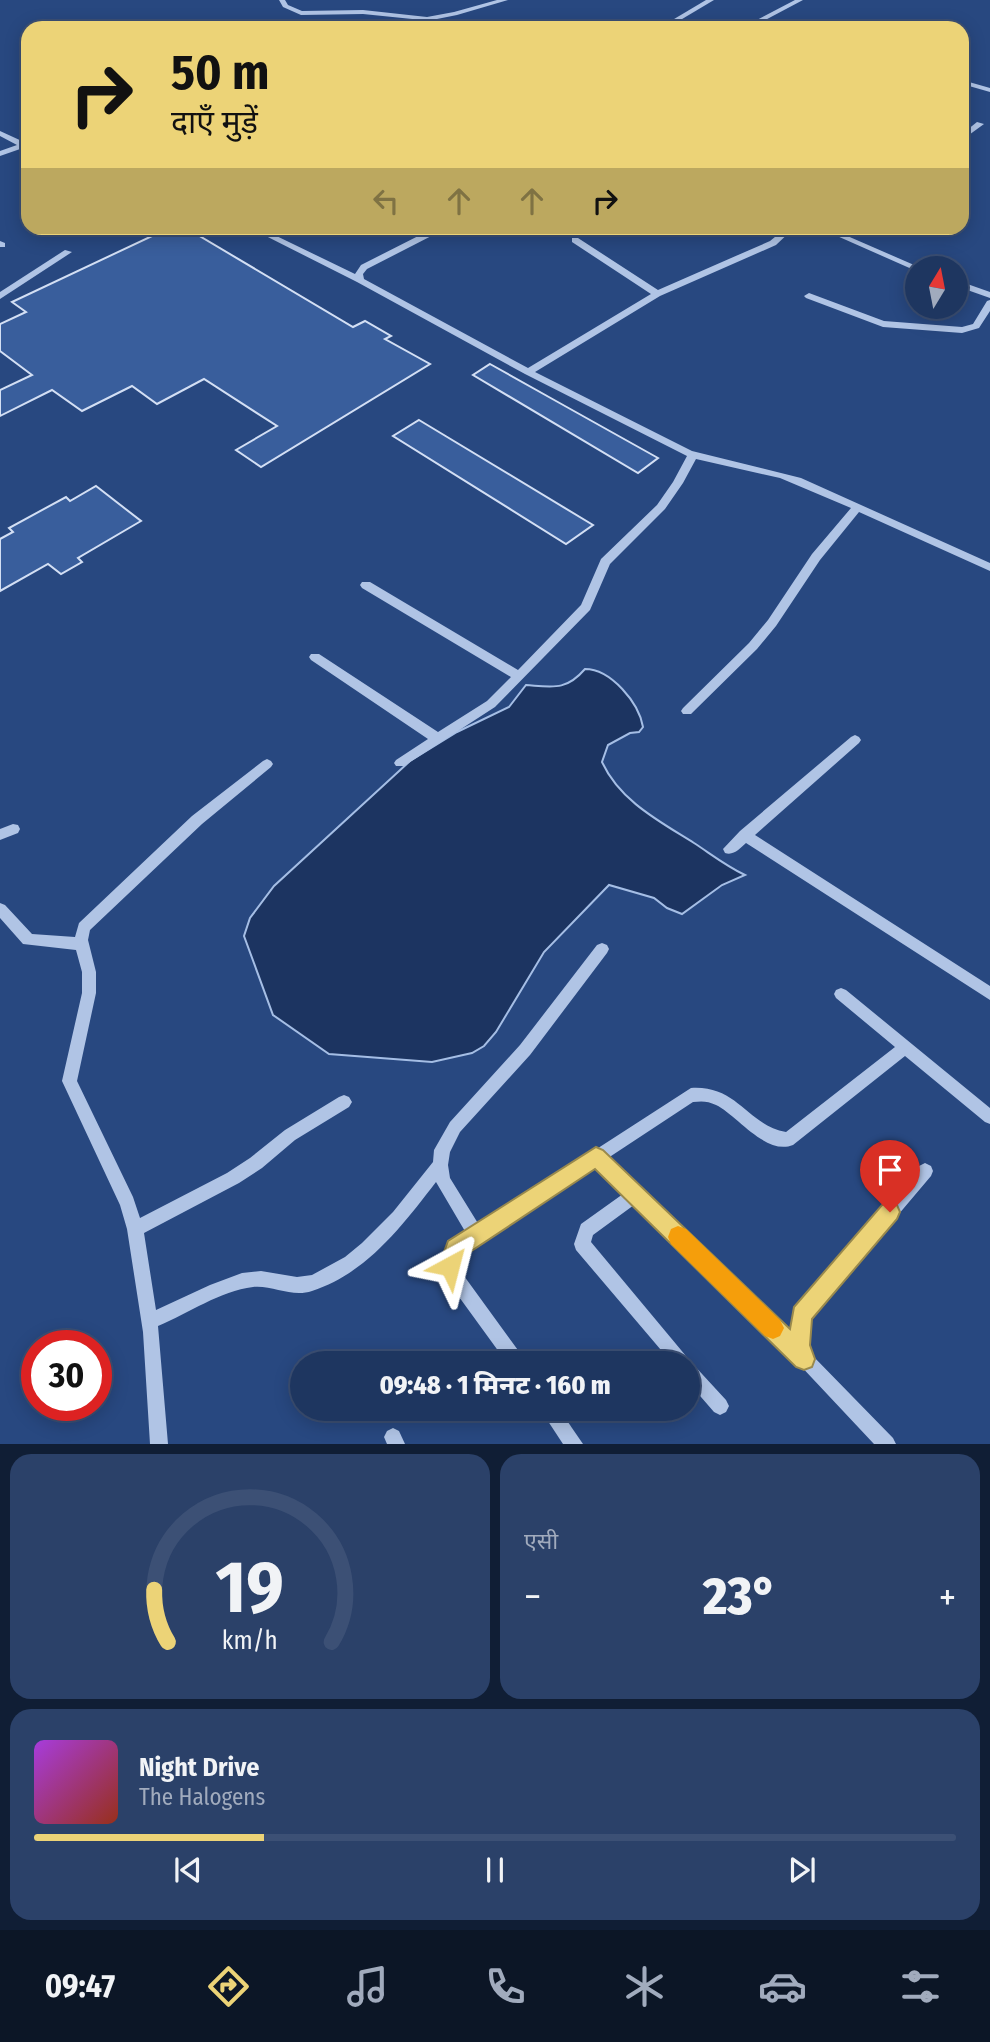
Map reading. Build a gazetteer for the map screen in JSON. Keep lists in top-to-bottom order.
{
  "north": "top",
  "page": {
    "turn": ["50 m", "दाएँ मुड़ें"],
    "limit": "30",
    "trip": "09:48 · 1 मिनट · 160 m",
    "tile": "एसी",
    "heat": ["−", "23°", "+"],
    "song": ["Night Drive", "The Halogens"],
    "tabs": "09:47",
    "gauge": ["19", "km/h"]
  }
}
